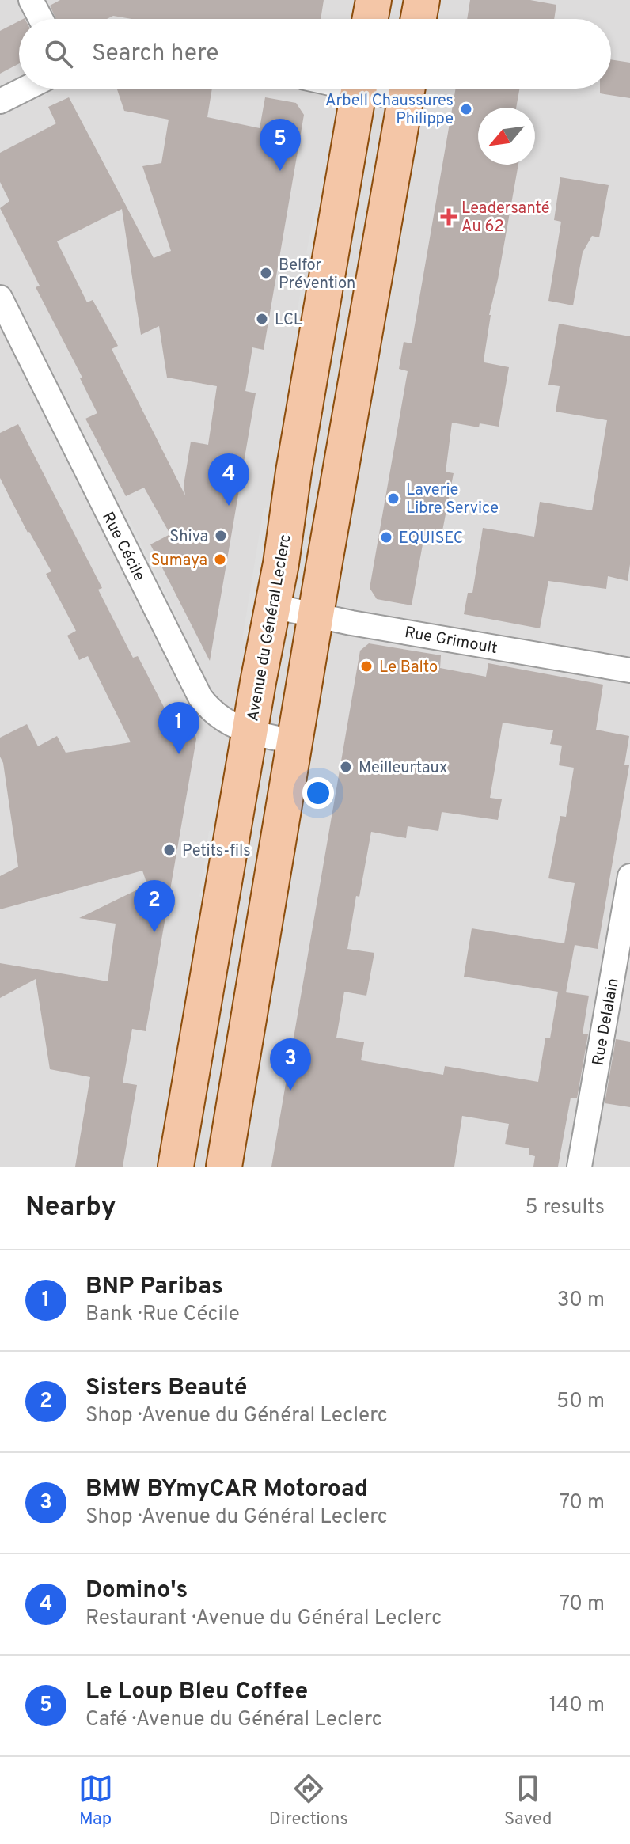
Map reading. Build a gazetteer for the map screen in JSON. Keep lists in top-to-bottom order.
{
  "streets": {
    "main road": ["Avenue du Général Leclerc"],
    "street": ["Rue Cécile", "Rue Grimoult", "Rue Delalain"]
  },
  "crossings": [
    ["Rue Cécile", "Avenue du Général Leclerc"],
    ["Avenue du Général Leclerc", "Rue Grimoult"]
  ],
  "places": {
    "other": [
      "Arbell Chaussures Philippe",
      "Belfor Prévention",
      "LCL",
      "Laverie Libre Service",
      "Shiva",
      "EQUISEC",
      "Sumaya",
      "Le Balto",
      "Meilleurtaux",
      "Petits-fils"
    ],
    "health": ["Leadersanté Au 62"]
  },
  "north": "bottom left",
  "page": {
    "search": "Search here",
    "pins": [
      "5",
      "4",
      "1",
      "2",
      "3"
    ],
    "heading": ["Nearby", "5 results"],
    "list": [
      {
        "mark": "1",
        "name": "BNP Paribas",
        "note": "Bank · Rue Cécile",
        "value": "30 m"
      },
      {
        "mark": "2",
        "name": "Sisters Beauté",
        "note": "Shop · Avenue du Général Leclerc",
        "value": "50 m"
      },
      {
        "mark": "3",
        "name": "BMW BYmyCAR Motoroad",
        "note": "Shop · Avenue du Général Leclerc",
        "value": "70 m"
      },
      {
        "mark": "4",
        "name": "Domino's",
        "note": "Restaurant · Avenue du Général Leclerc",
        "value": "70 m"
      },
      {
        "mark": "5",
        "name": "Le Loup Bleu Coffee",
        "note": "Café · Avenue du Général Leclerc",
        "value": "140 m"
      }
    ],
    "nav": ["Map", "Directions", "Saved"]
  }
}
